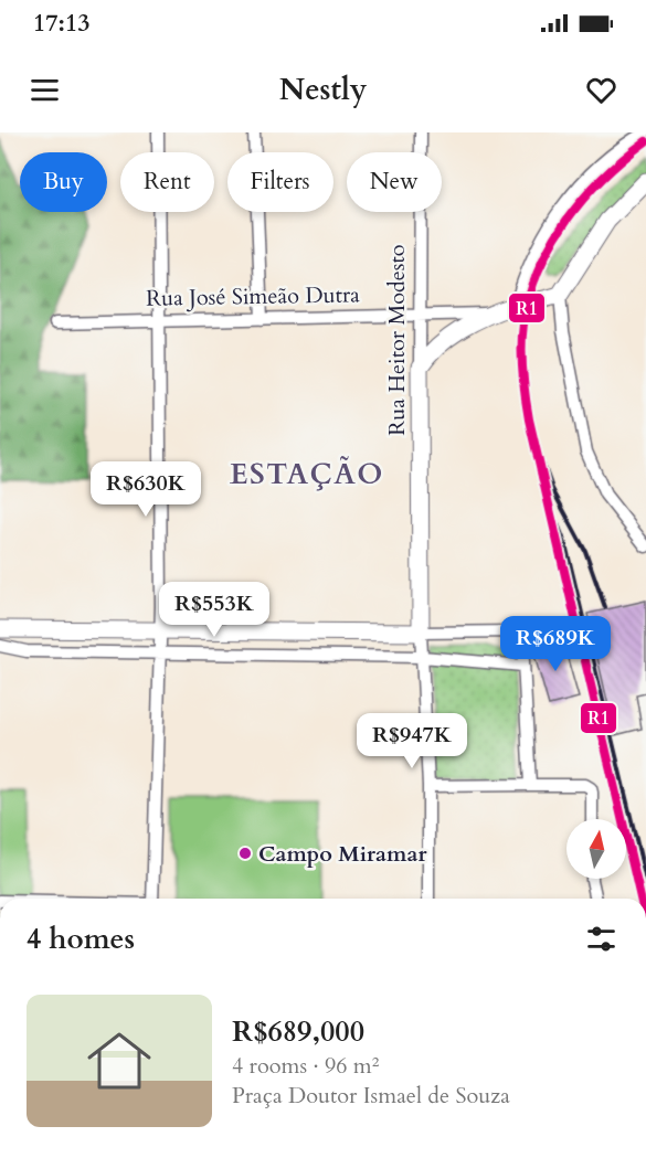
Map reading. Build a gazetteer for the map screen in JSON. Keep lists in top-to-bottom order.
{
  "streets": {
    "main road": ["Rua José Simeão Dutra", "Rua Heitor Modesto"]
  },
  "crossings": [
    ["Rua José Simeão Dutra", "Rua Heitor Modesto"]
  ],
  "districts": ["ESTAÇÃO"],
  "places": ["Campo Miramar"],
  "lines": ["transit line R1"],
  "north": "top",
  "page": {
    "status": "17:13",
    "header": "Nestly",
    "chip": [
      "Buy",
      "Rent",
      "Filters",
      "New"
    ],
    "price": [
      "R$630K",
      "R$553K",
      "R$689K",
      "R$947K"
    ],
    "heading": "4 homes",
    "list": [
      {
        "name": "R$689,000",
        "note": "4 rooms · 96 m² · Praça Doutor Ismael de Souza"
      }
    ]
  }
}
